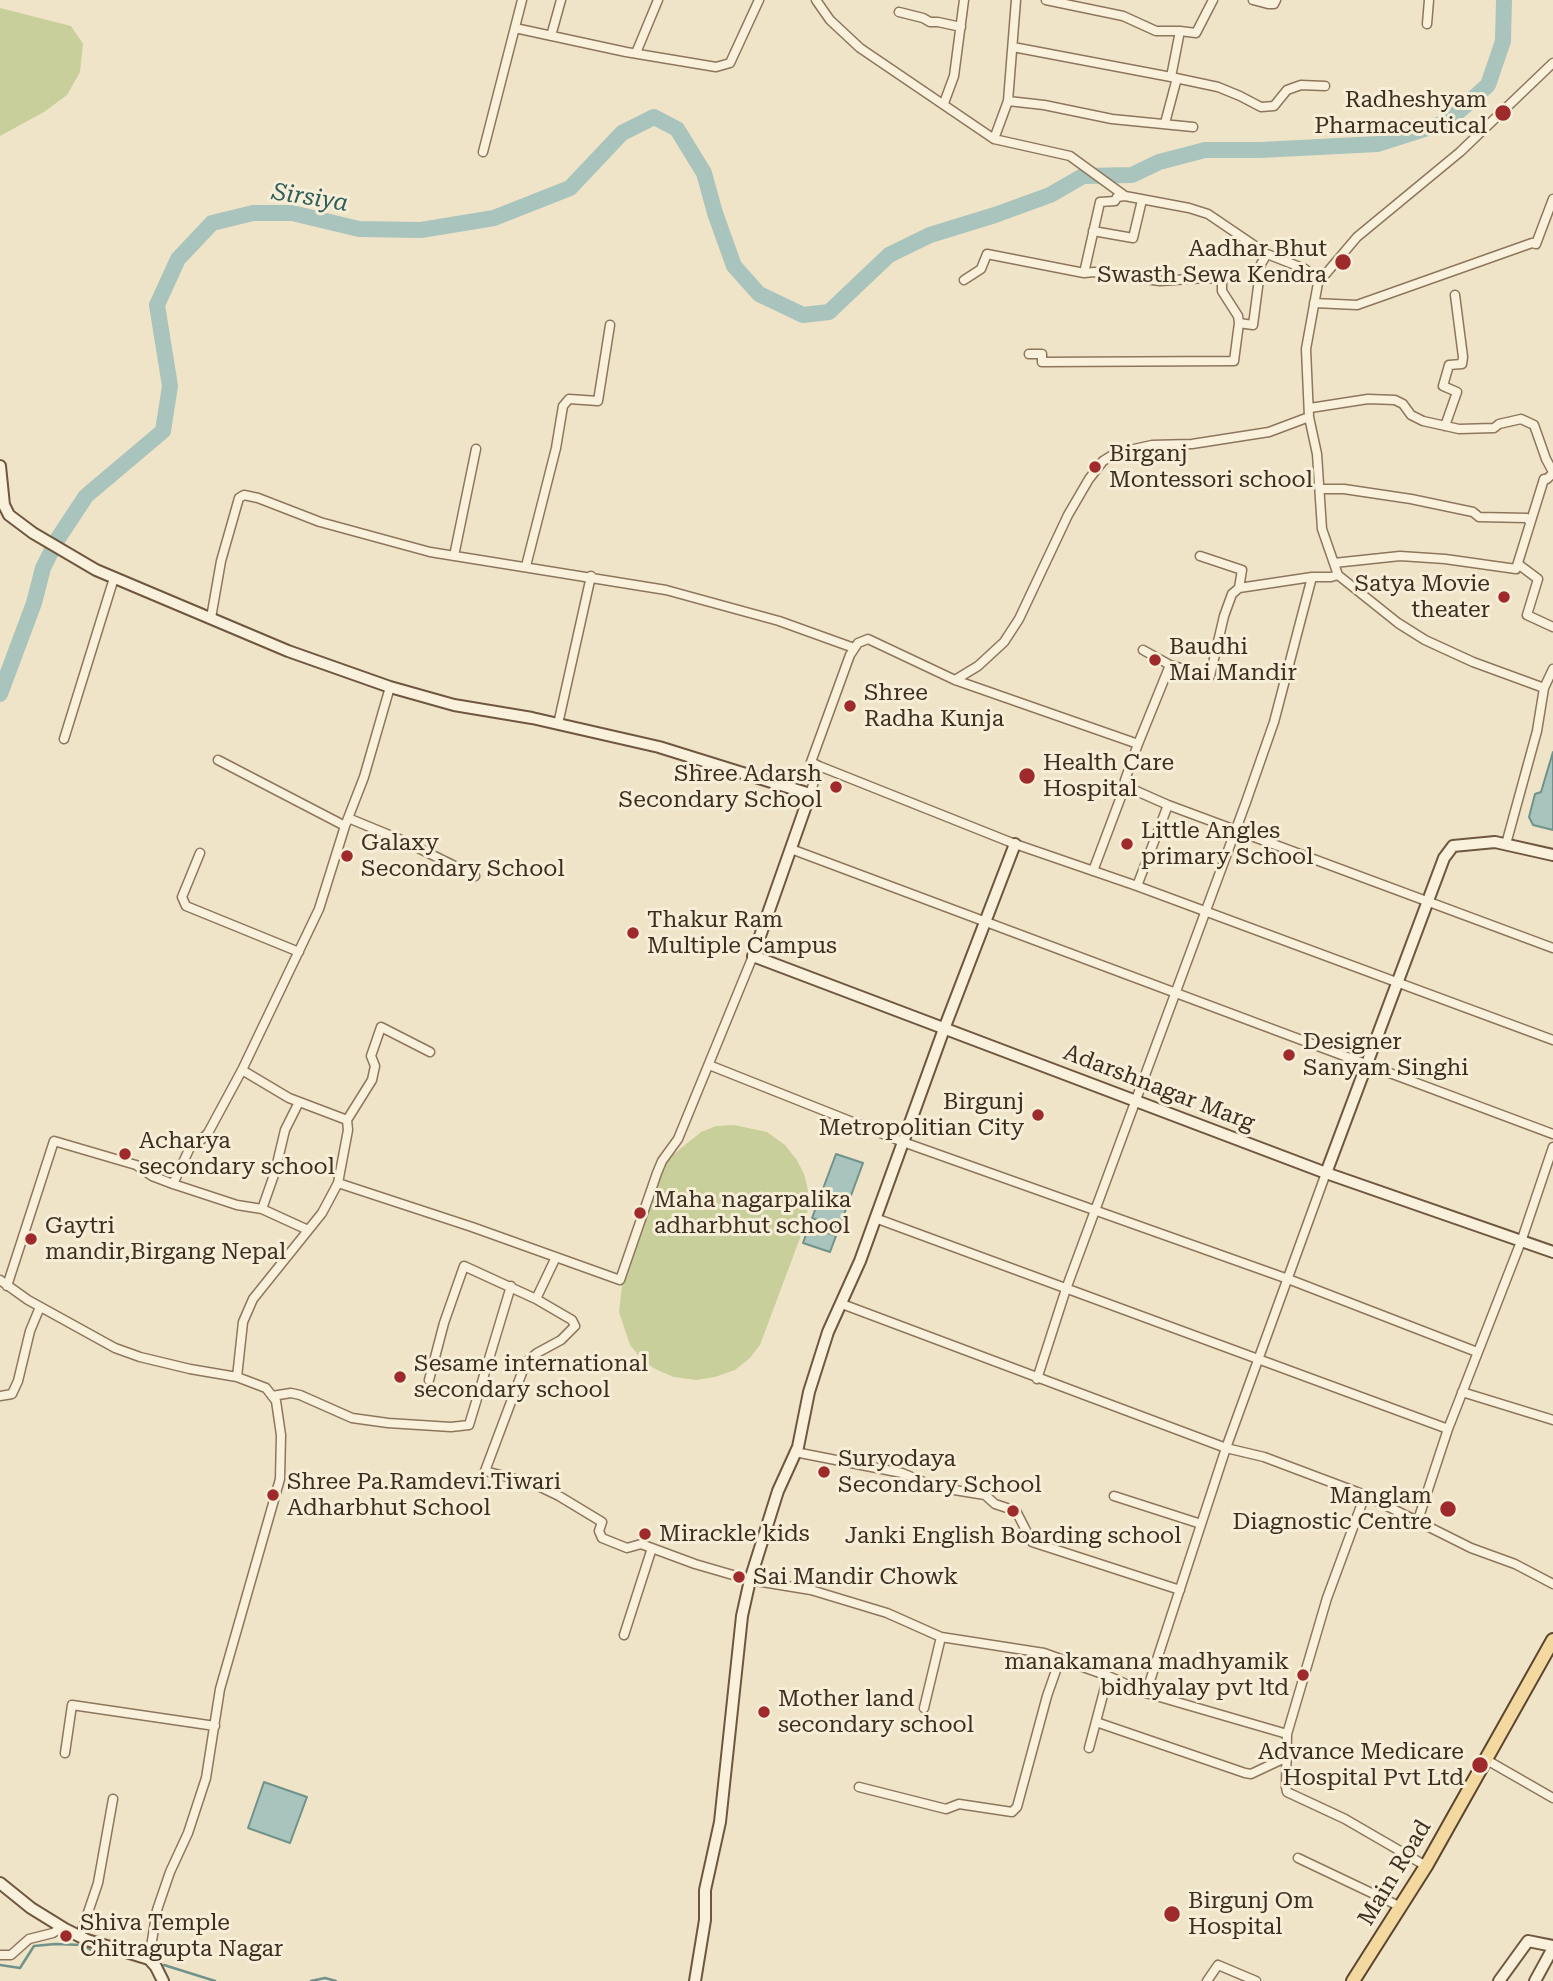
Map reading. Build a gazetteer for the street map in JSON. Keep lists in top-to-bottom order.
{
  "streets": {
    "main road": ["Main Road"],
    "street": ["Adarshnagar Marg"]
  },
  "water": ["Sirsiya"],
  "places": [
    "Radheshyam Pharmaceutical",
    "Aadhar Bhut Swasth Sewa Kendra",
    "Birganj Montessori school",
    "Satya Movie theater",
    "Baudhi Mai Mandir",
    "Shree Radha Kunja",
    "Health Care Hospital",
    "Shree Adarsh Secondary School",
    "Little Angles primary School",
    "Galaxy Secondary School",
    "Thakur Ram Multiple Campus",
    "Designer Sanyam Singhi",
    "Birgunj Metropolitian City",
    "Acharya secondary school",
    "Maha nagarpalika adharbhut school",
    "Gaytri mandir,Birgang Nepal",
    "Sesame international secondary school",
    "Suryodaya Secondary School",
    "Shree Pa.Ramdevi.Tiwari Adharbhut School",
    "Manglam Diagnostic Centre",
    "Janki English Boarding school",
    "Mirackle kids",
    "Sai Mandir Chowk",
    "manakamana madhyamik bidhyalay pvt ltd",
    "Mother land secondary school",
    "Advance Medicare Hospital Pvt Ltd",
    "Birgunj Om Hospital",
    "Shiva Temple Chitragupta Nagar"
  ]
}
